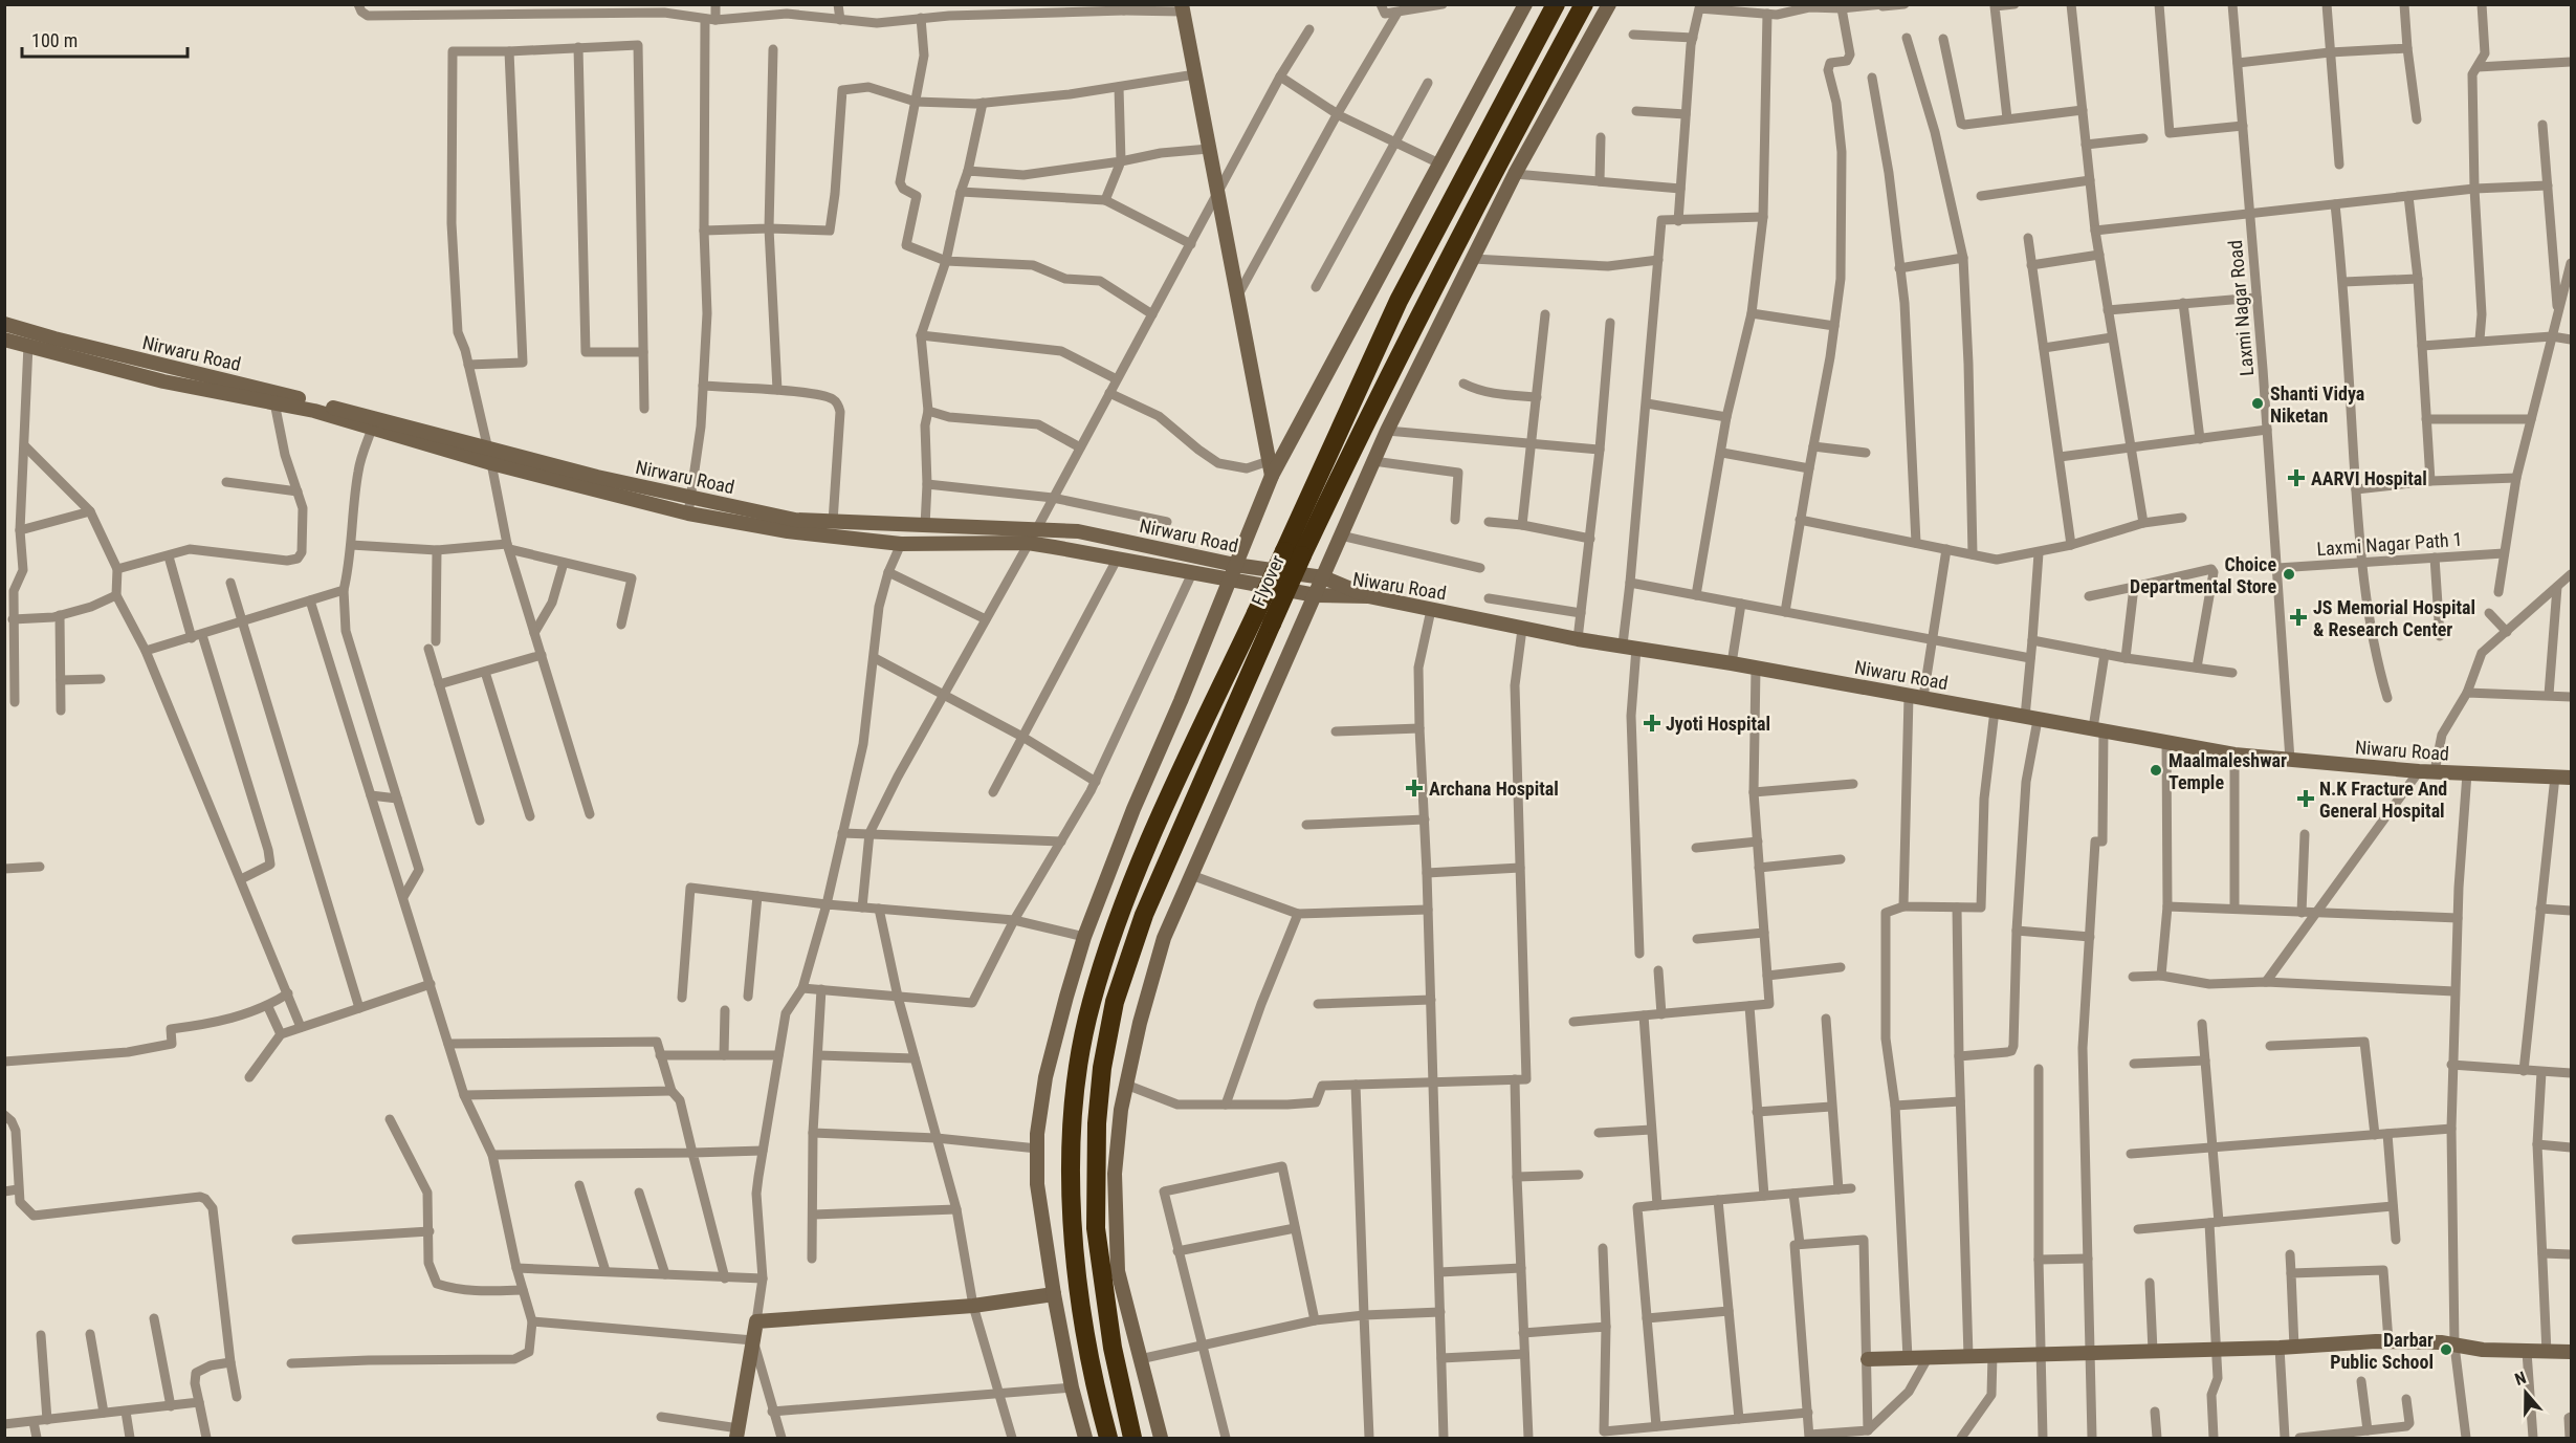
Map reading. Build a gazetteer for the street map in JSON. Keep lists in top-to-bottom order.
{
  "streets": {
    "highway": ["Flyover"],
    "street": [
      "Laxmi Nagar Road",
      "Nirwaru Road",
      "Laxmi Nagar Path 1",
      "Niwaru Road"
    ]
  },
  "crossings": [
    ["Laxmi Nagar Road", "Laxmi Nagar Path 1"],
    ["Laxmi Nagar Road", "Niwaru Road"],
    ["Nirwaru Road", "Niwaru Road"]
  ],
  "places": {
    "other": [
      "Shanti Vidya Niketan",
      "Choice Departmental Store",
      "Maalmaleshwar Temple",
      "Darbar Public School"
    ],
    "health": [
      "AARVI Hospital",
      "JS Memorial Hospital & Research Center",
      "Jyoti Hospital",
      "Archana Hospital",
      "N.K Fracture And General Hospital"
    ]
  },
  "scale_bar": "100 m",
  "north": "top"
}
